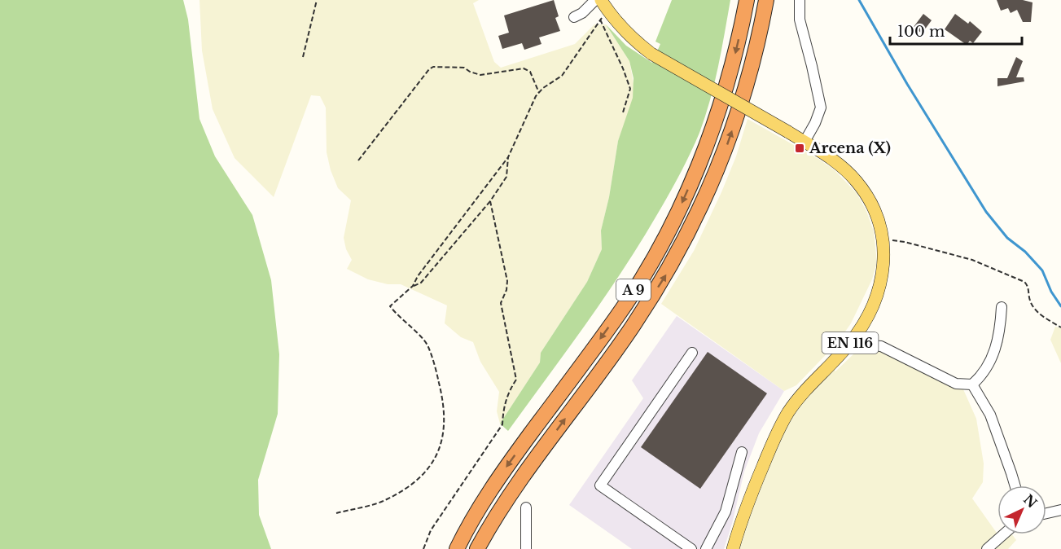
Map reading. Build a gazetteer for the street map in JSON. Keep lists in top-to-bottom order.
{
  "streets": {
    "highway": ["A 9"],
    "main road": ["EN 116"]
  },
  "places": {
    "transit": ["Arcena (X)"]
  },
  "scale_bar": "100 m",
  "north": "top right"
}
